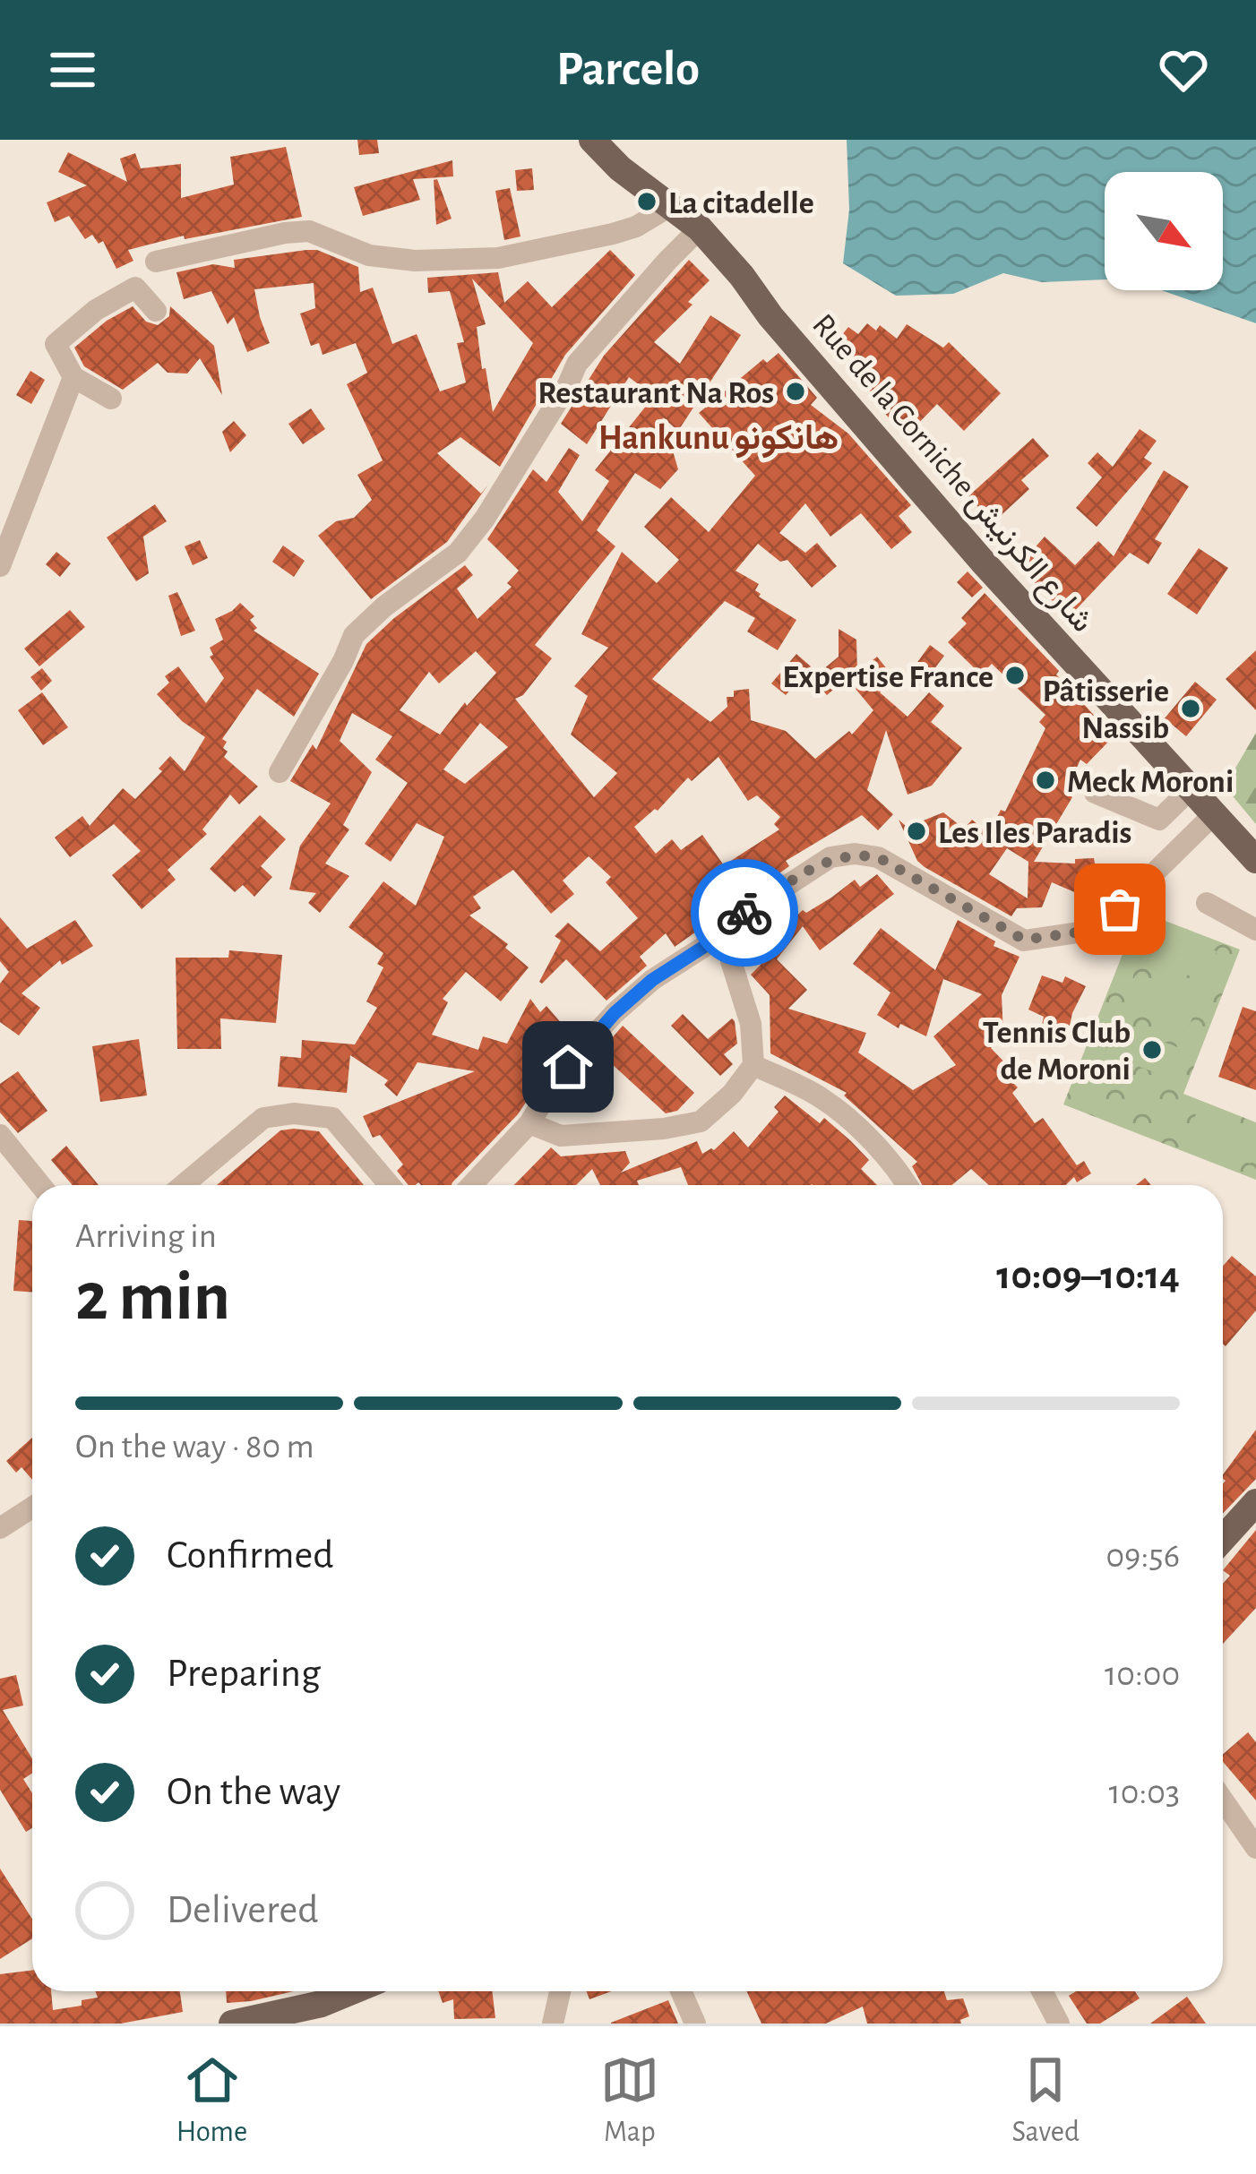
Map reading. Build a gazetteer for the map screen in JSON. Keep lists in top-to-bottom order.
{
  "streets": {
    "main road": ["Rue de la Corniche شارع الكرنيش"]
  },
  "districts": ["Hankunu هانكونو"],
  "places": [
    "La citadelle",
    "Restaurant Na Ros",
    "Expertise France",
    "Pâtisserie Nassib",
    "Meck Moroni",
    "Les Iles Paradis",
    "Tennis Club de Moroni"
  ],
  "north": "bottom right",
  "page": {
    "header": "Parcelo",
    "heading": ["2 min", "Arriving in", "10:09–10:14"],
    "bar": "On the way · 80 m",
    "list": [
      ["Confirmed", "09:56"],
      ["Preparing", "10:00"],
      ["On the way", "10:03"],
      "Delivered"
    ],
    "tabs": ["Home", "Map", "Saved"]
  }
}
